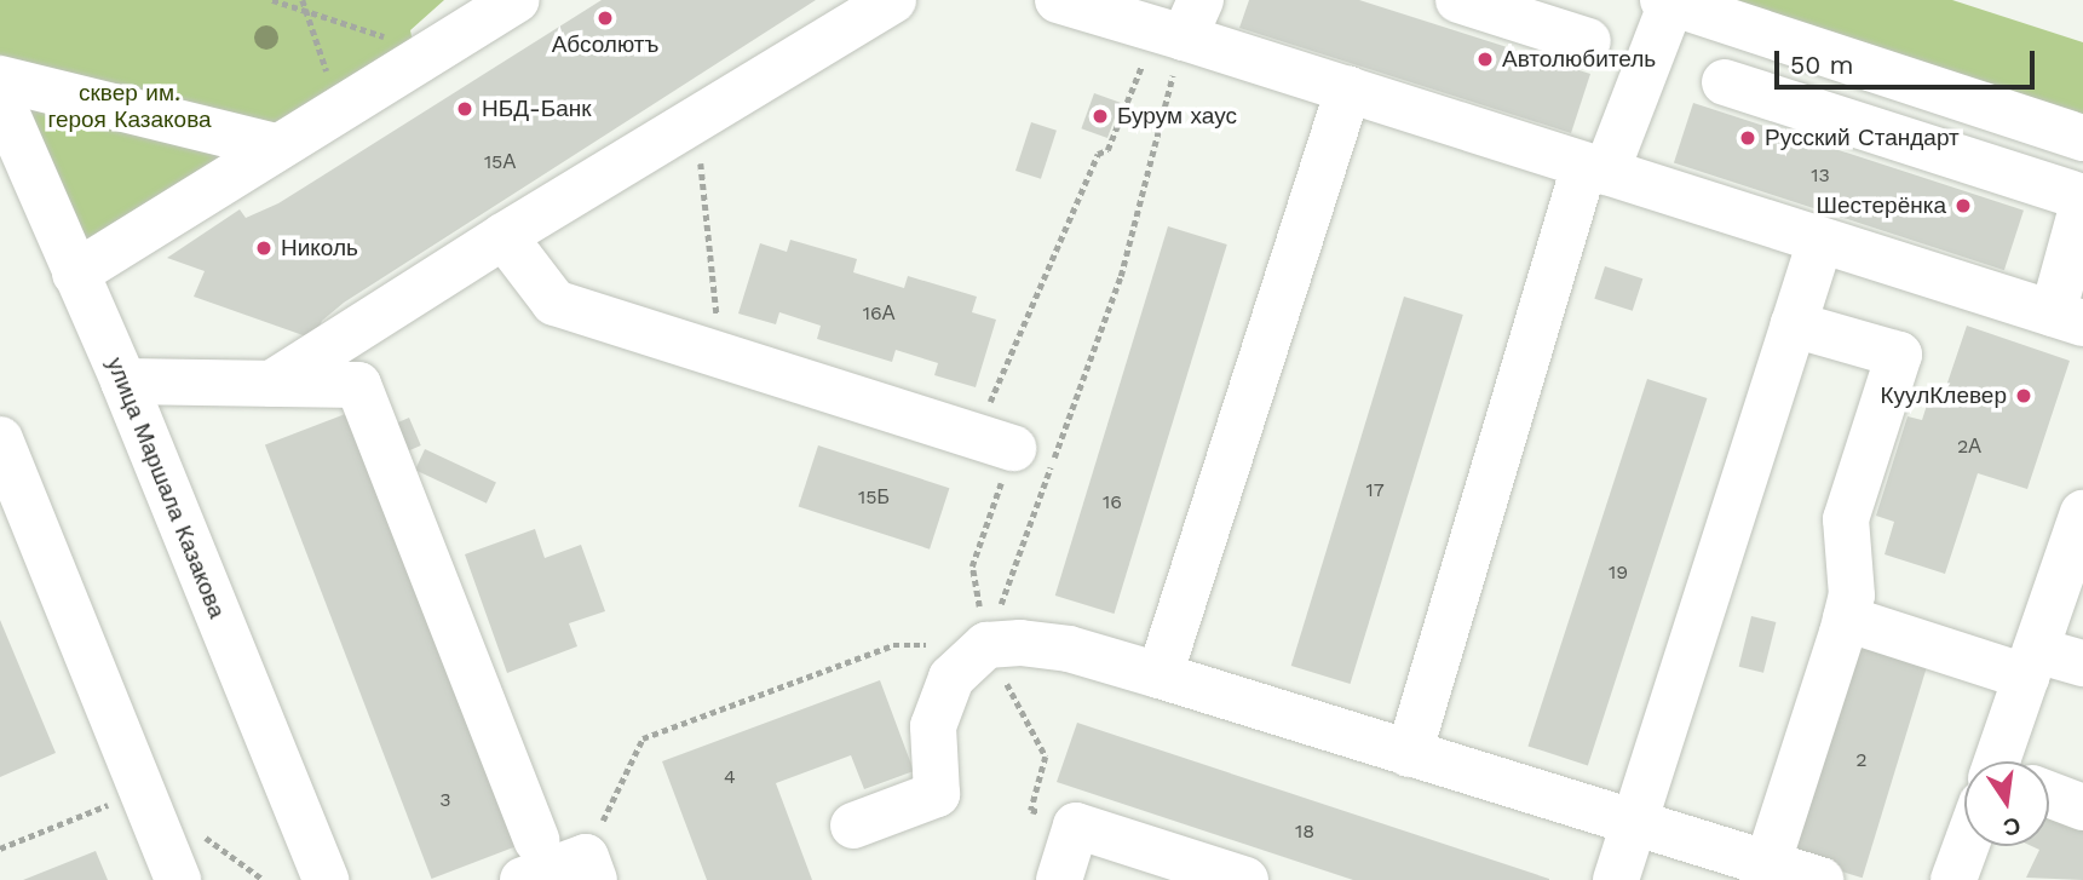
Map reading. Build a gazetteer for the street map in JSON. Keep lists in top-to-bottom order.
{
  "streets": {
    "street": ["улица Маршала Казакова"]
  },
  "parks": ["сквер им. героя Казакова"],
  "places": [
    "Абсолютъ",
    "Автолюбитель",
    "НБД-Банк",
    "Бурум хаус",
    "Русский Стандарт",
    "Шестерёнка",
    "Николь",
    "КуулКлевер"
  ],
  "house_numbers": [
    "15А",
    "13",
    "16А",
    "2А",
    "17",
    "15Б",
    "16",
    "19",
    "2",
    "4",
    "3",
    "18"
  ],
  "scale_bar": "50 m",
  "north": "bottom"
}
